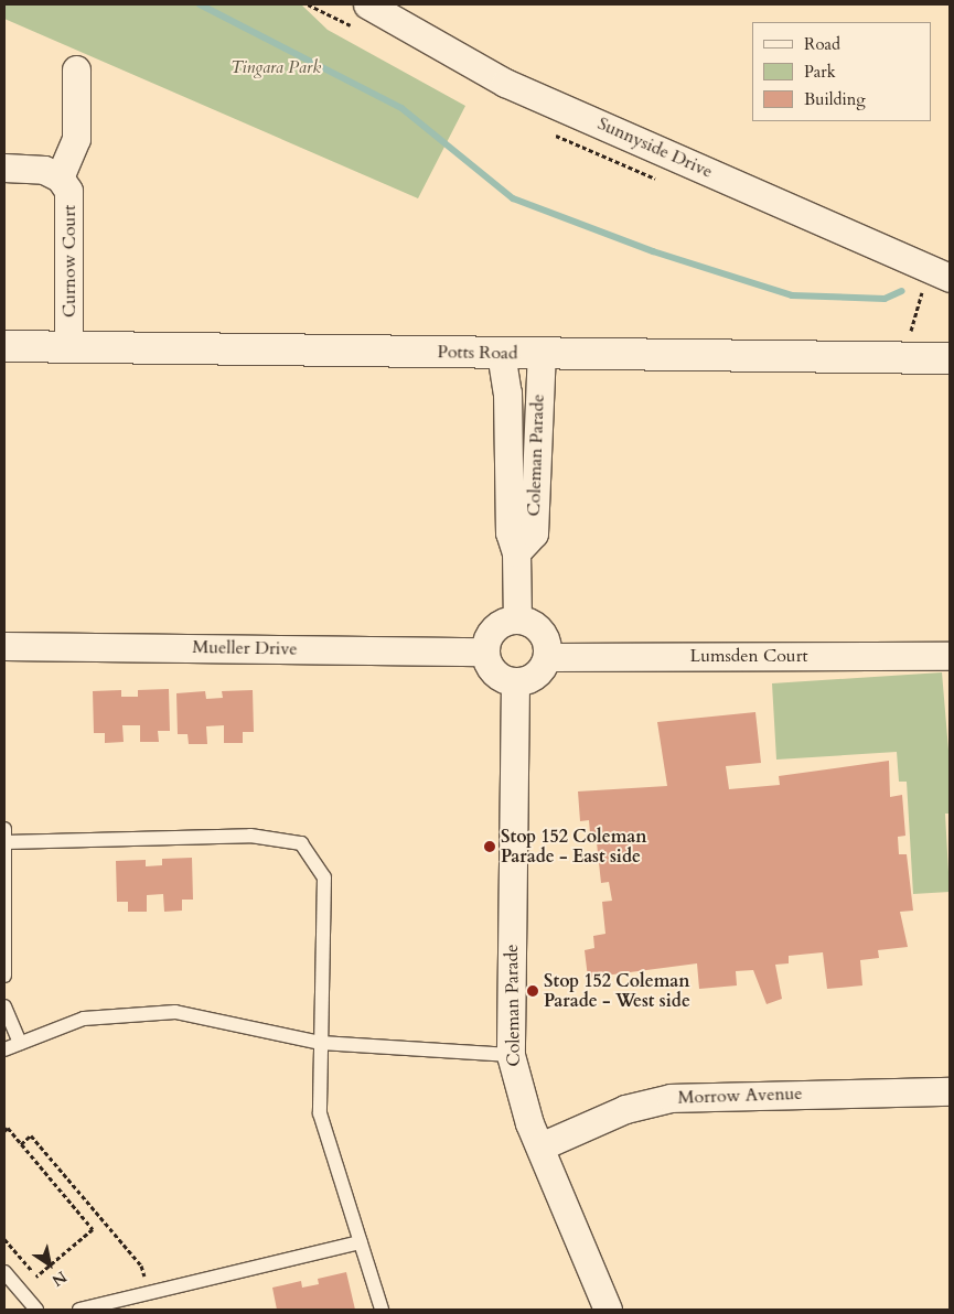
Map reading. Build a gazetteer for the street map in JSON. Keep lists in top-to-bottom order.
{
  "streets": {
    "street": [
      "Sunnyside Drive",
      "Curnow Court",
      "Potts Road",
      "Coleman Parade",
      "Mueller Drive",
      "Lumsden Court",
      "Morrow Avenue"
    ]
  },
  "crossings": [
    ["Curnow Court", "Potts Road"],
    ["Potts Road", "Coleman Parade"],
    ["Coleman Parade", "Mueller Drive"],
    ["Coleman Parade", "Lumsden Court"],
    ["Coleman Parade", "Morrow Avenue"],
    ["Mueller Drive", "Lumsden Court"]
  ],
  "parks": ["Tingara Park"],
  "places": ["Stop 152 Coleman Parade - East side", "Stop 152 Coleman Parade - West side"],
  "legend": ["Road", "Park", "Building"],
  "north": "bottom right"
}
